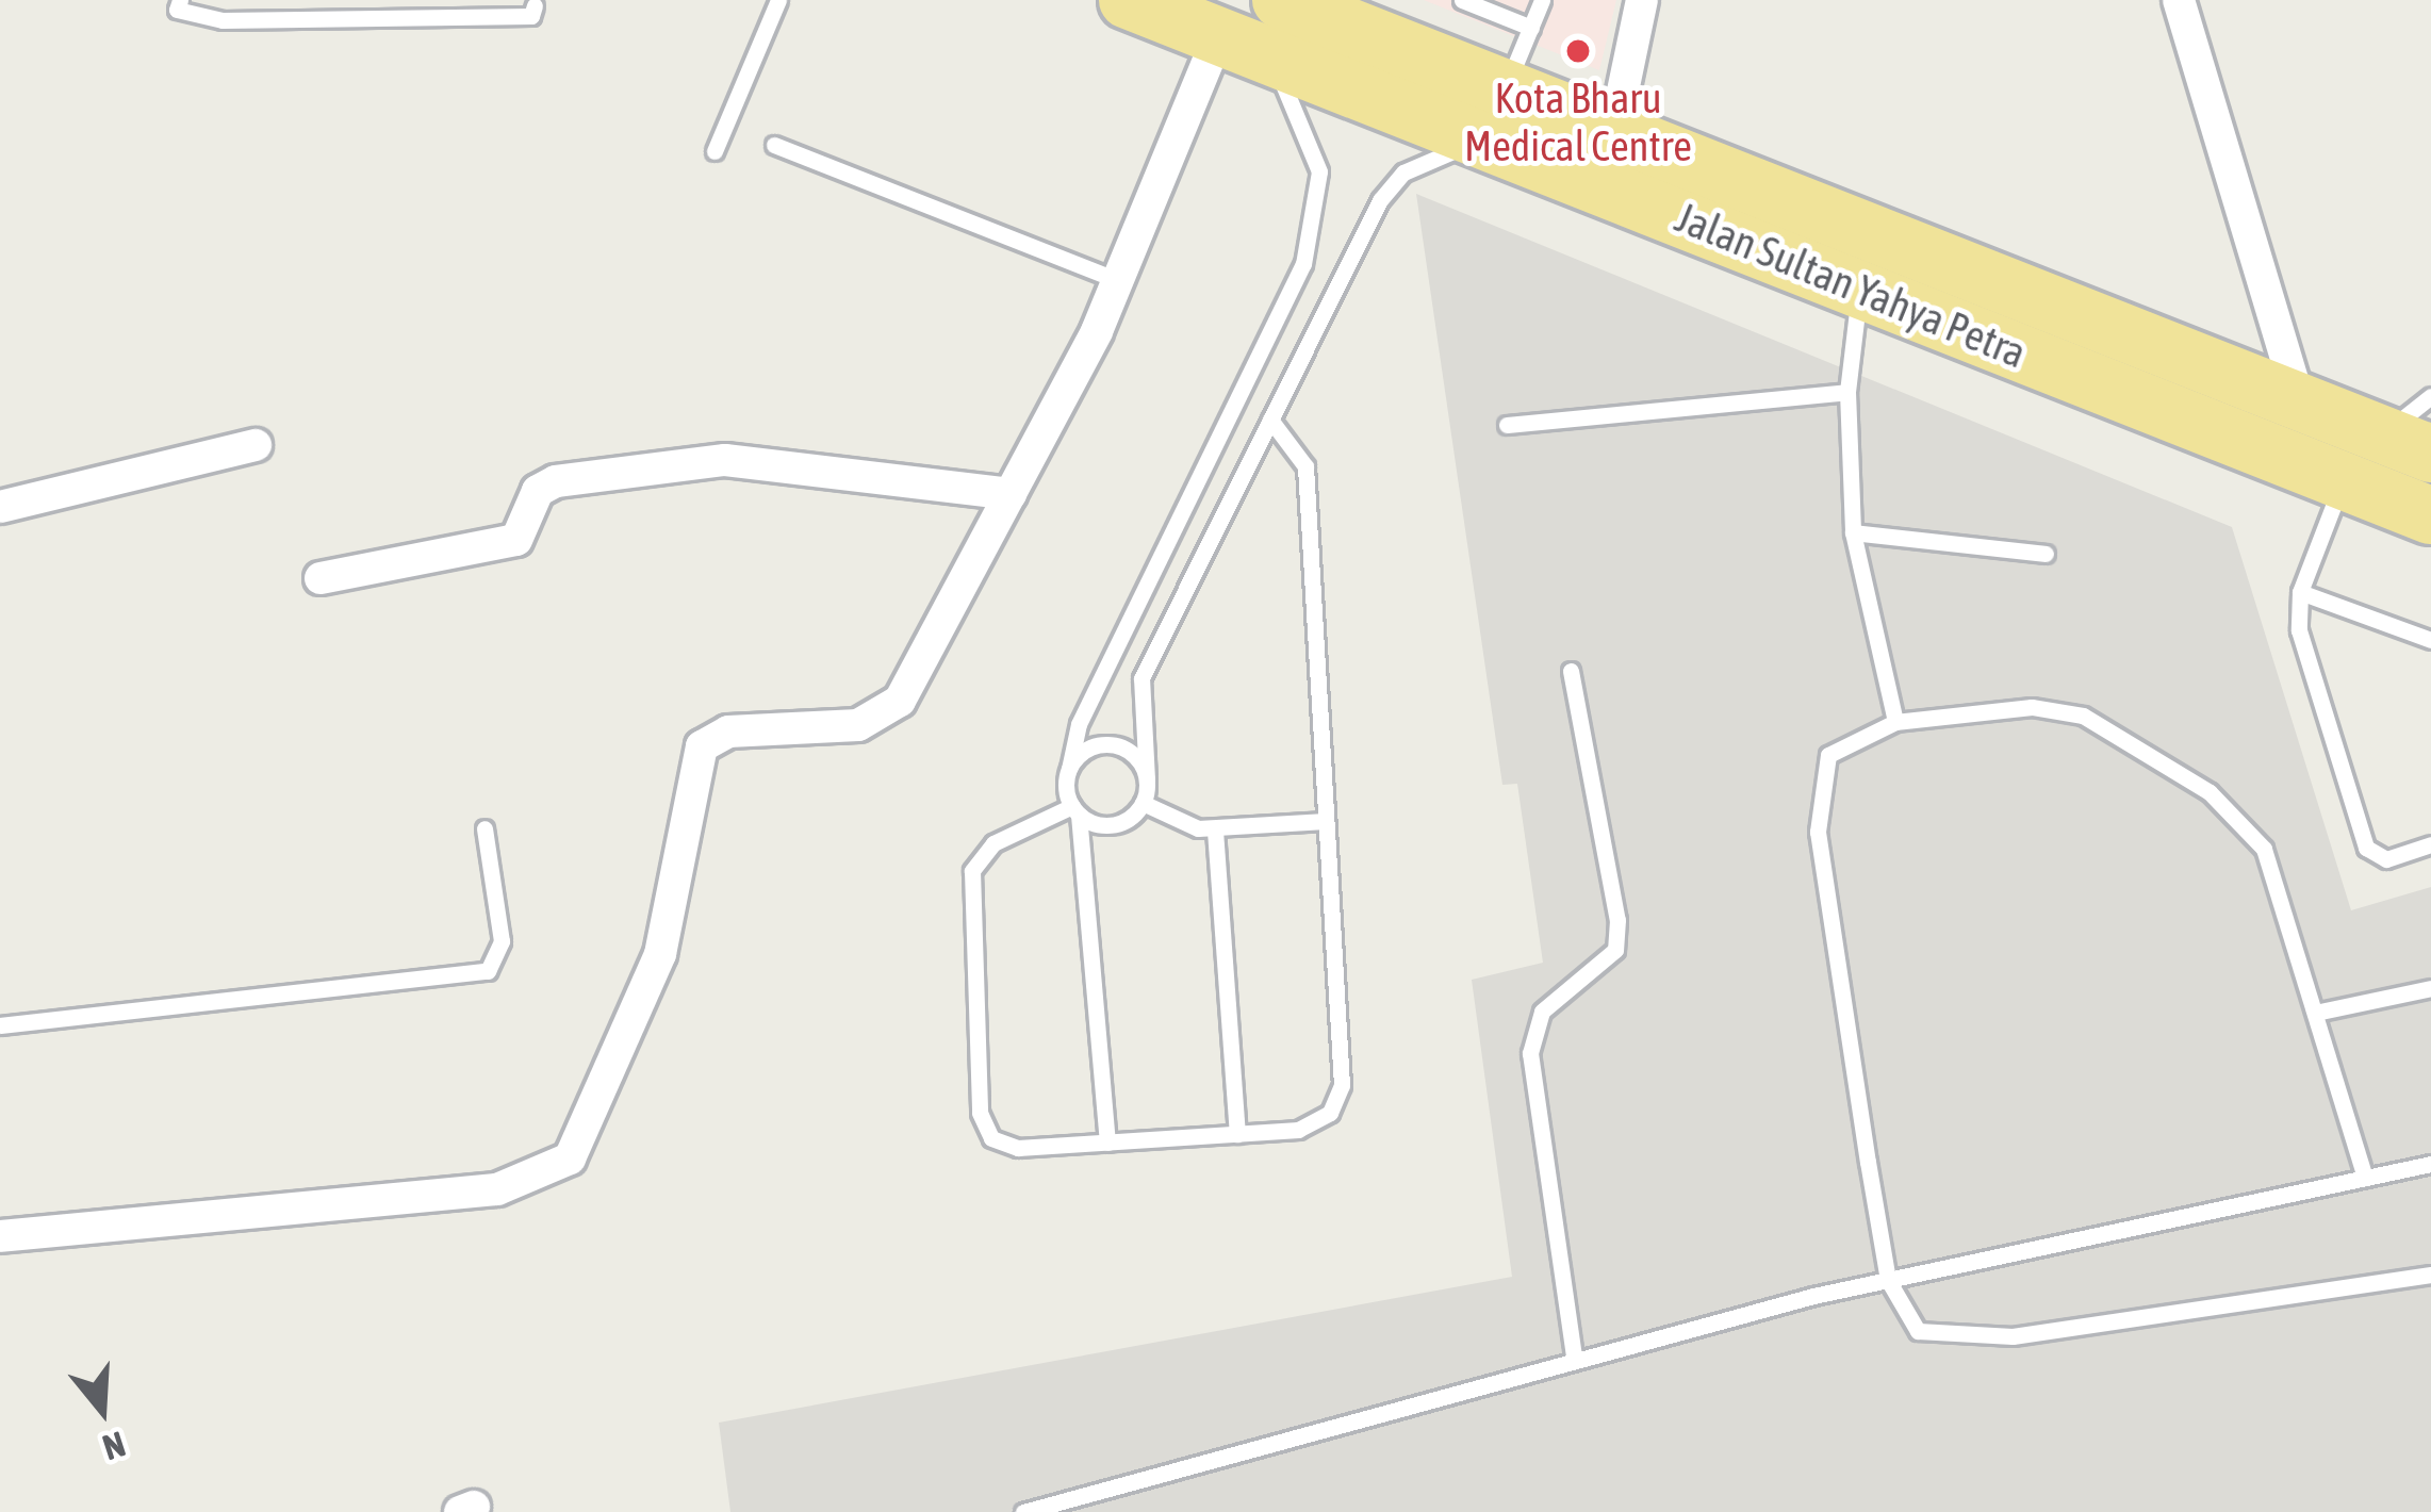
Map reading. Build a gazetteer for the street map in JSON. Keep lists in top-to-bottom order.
{
  "streets": {
    "highway": ["Jalan Sultan Yahya Petra"]
  },
  "places": ["Kota Bharu Medical Centre"],
  "north": "bottom"
}
